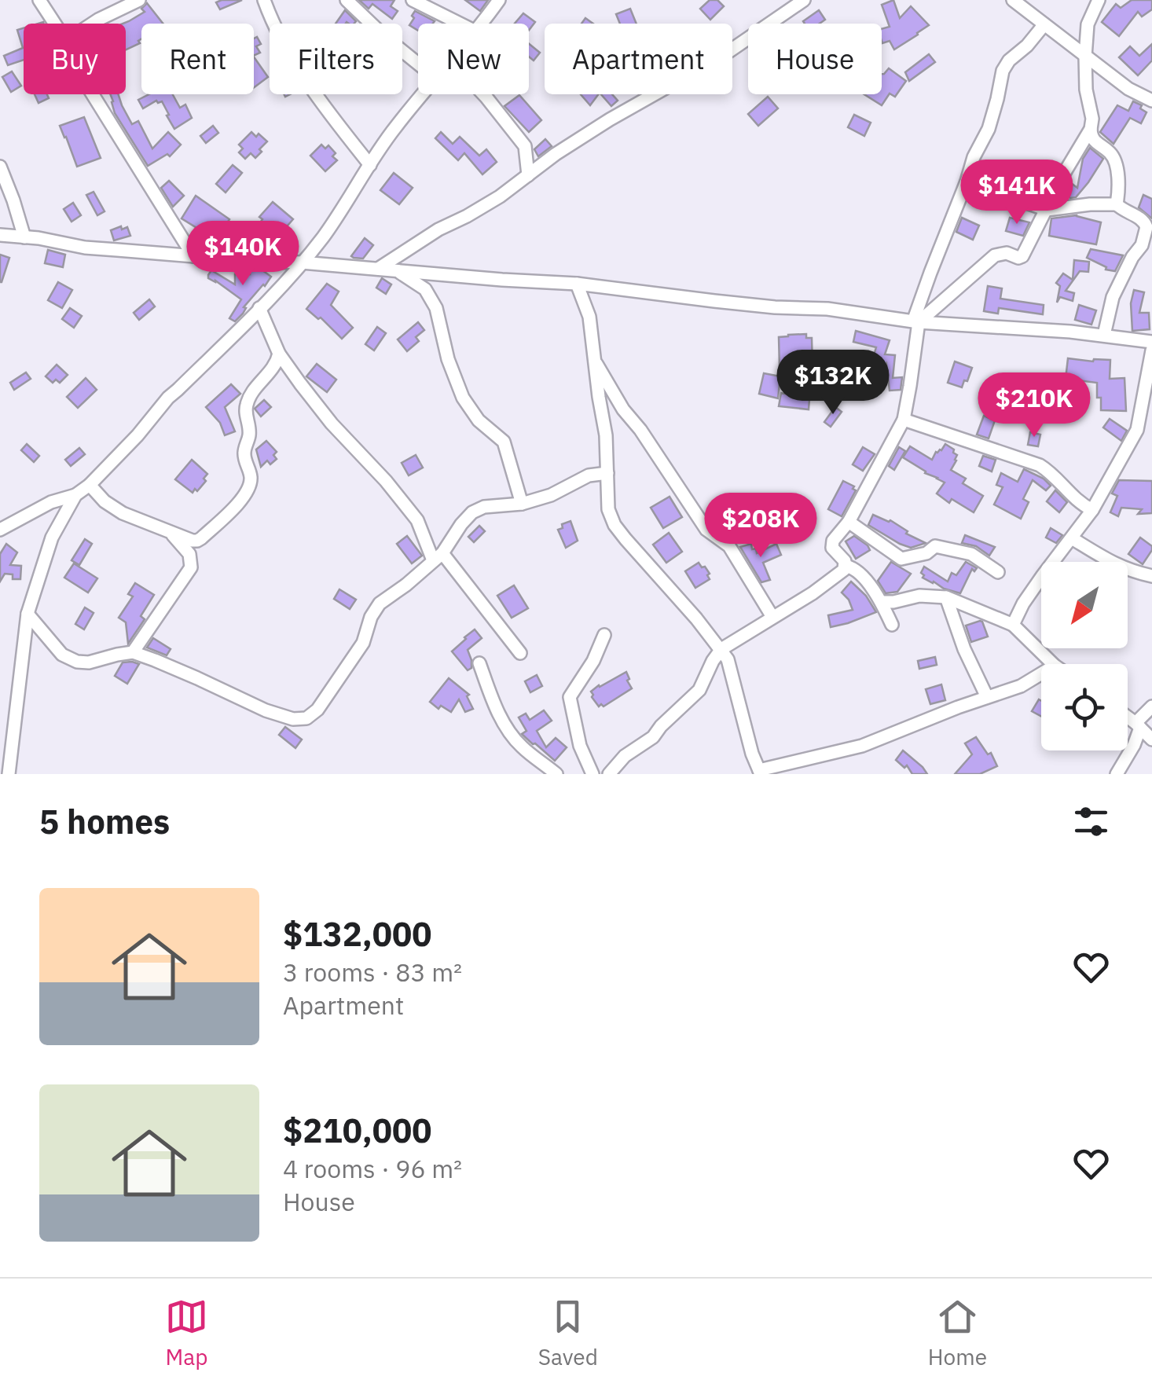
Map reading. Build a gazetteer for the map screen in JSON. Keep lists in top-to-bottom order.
{
  "north": "bottom left",
  "page": {
    "chip": [
      "Buy",
      "Rent",
      "Filters",
      "New",
      "Apartment",
      "House"
    ],
    "price": [
      "$141K",
      "$140K",
      "$132K",
      "$210K",
      "$208K"
    ],
    "heading": "5 homes",
    "list": [
      {
        "name": "$132,000",
        "note": "3 rooms · 83 m² · Apartment"
      },
      {
        "name": "$210,000",
        "note": "4 rooms · 96 m² · House"
      }
    ],
    "tabs": ["Map", "Saved", "Home"]
  }
}
